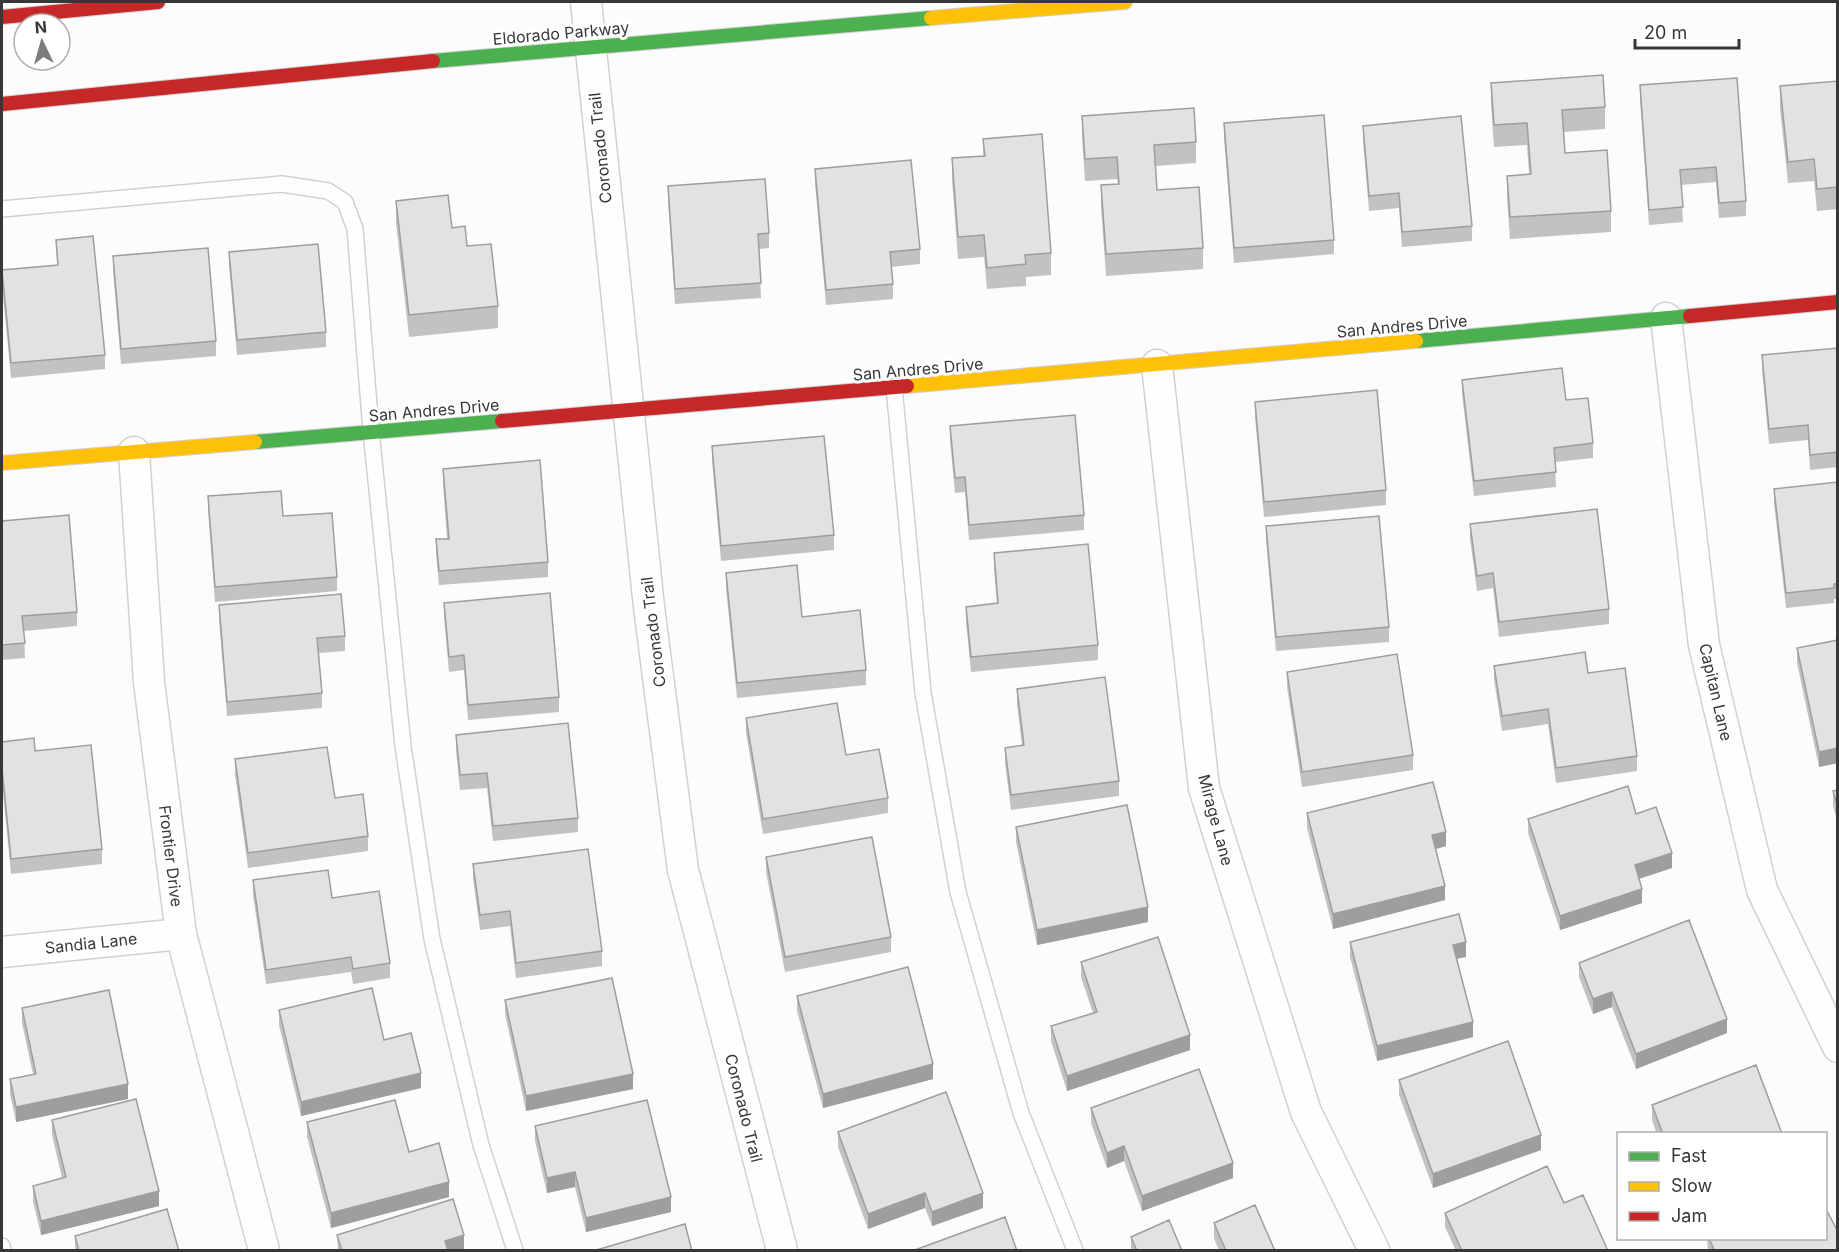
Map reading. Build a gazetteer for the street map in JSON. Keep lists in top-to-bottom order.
{
  "streets": {
    "street": [
      "Eldorado Parkway",
      "Coronado Trail",
      "San Andres Drive",
      "Capitan Lane",
      "Mirage Lane",
      "Frontier Drive",
      "Sandia Lane"
    ]
  },
  "crossings": [
    ["Eldorado Parkway", "Coronado Trail"],
    ["Coronado Trail", "San Andres Drive"],
    ["San Andres Drive", "Capitan Lane"],
    ["San Andres Drive", "Mirage Lane"],
    ["San Andres Drive", "Frontier Drive"],
    ["Frontier Drive", "Sandia Lane"]
  ],
  "legend": ["Fast", "Slow", "Jam"],
  "scale_bar": "20 m",
  "north": "top"
}
